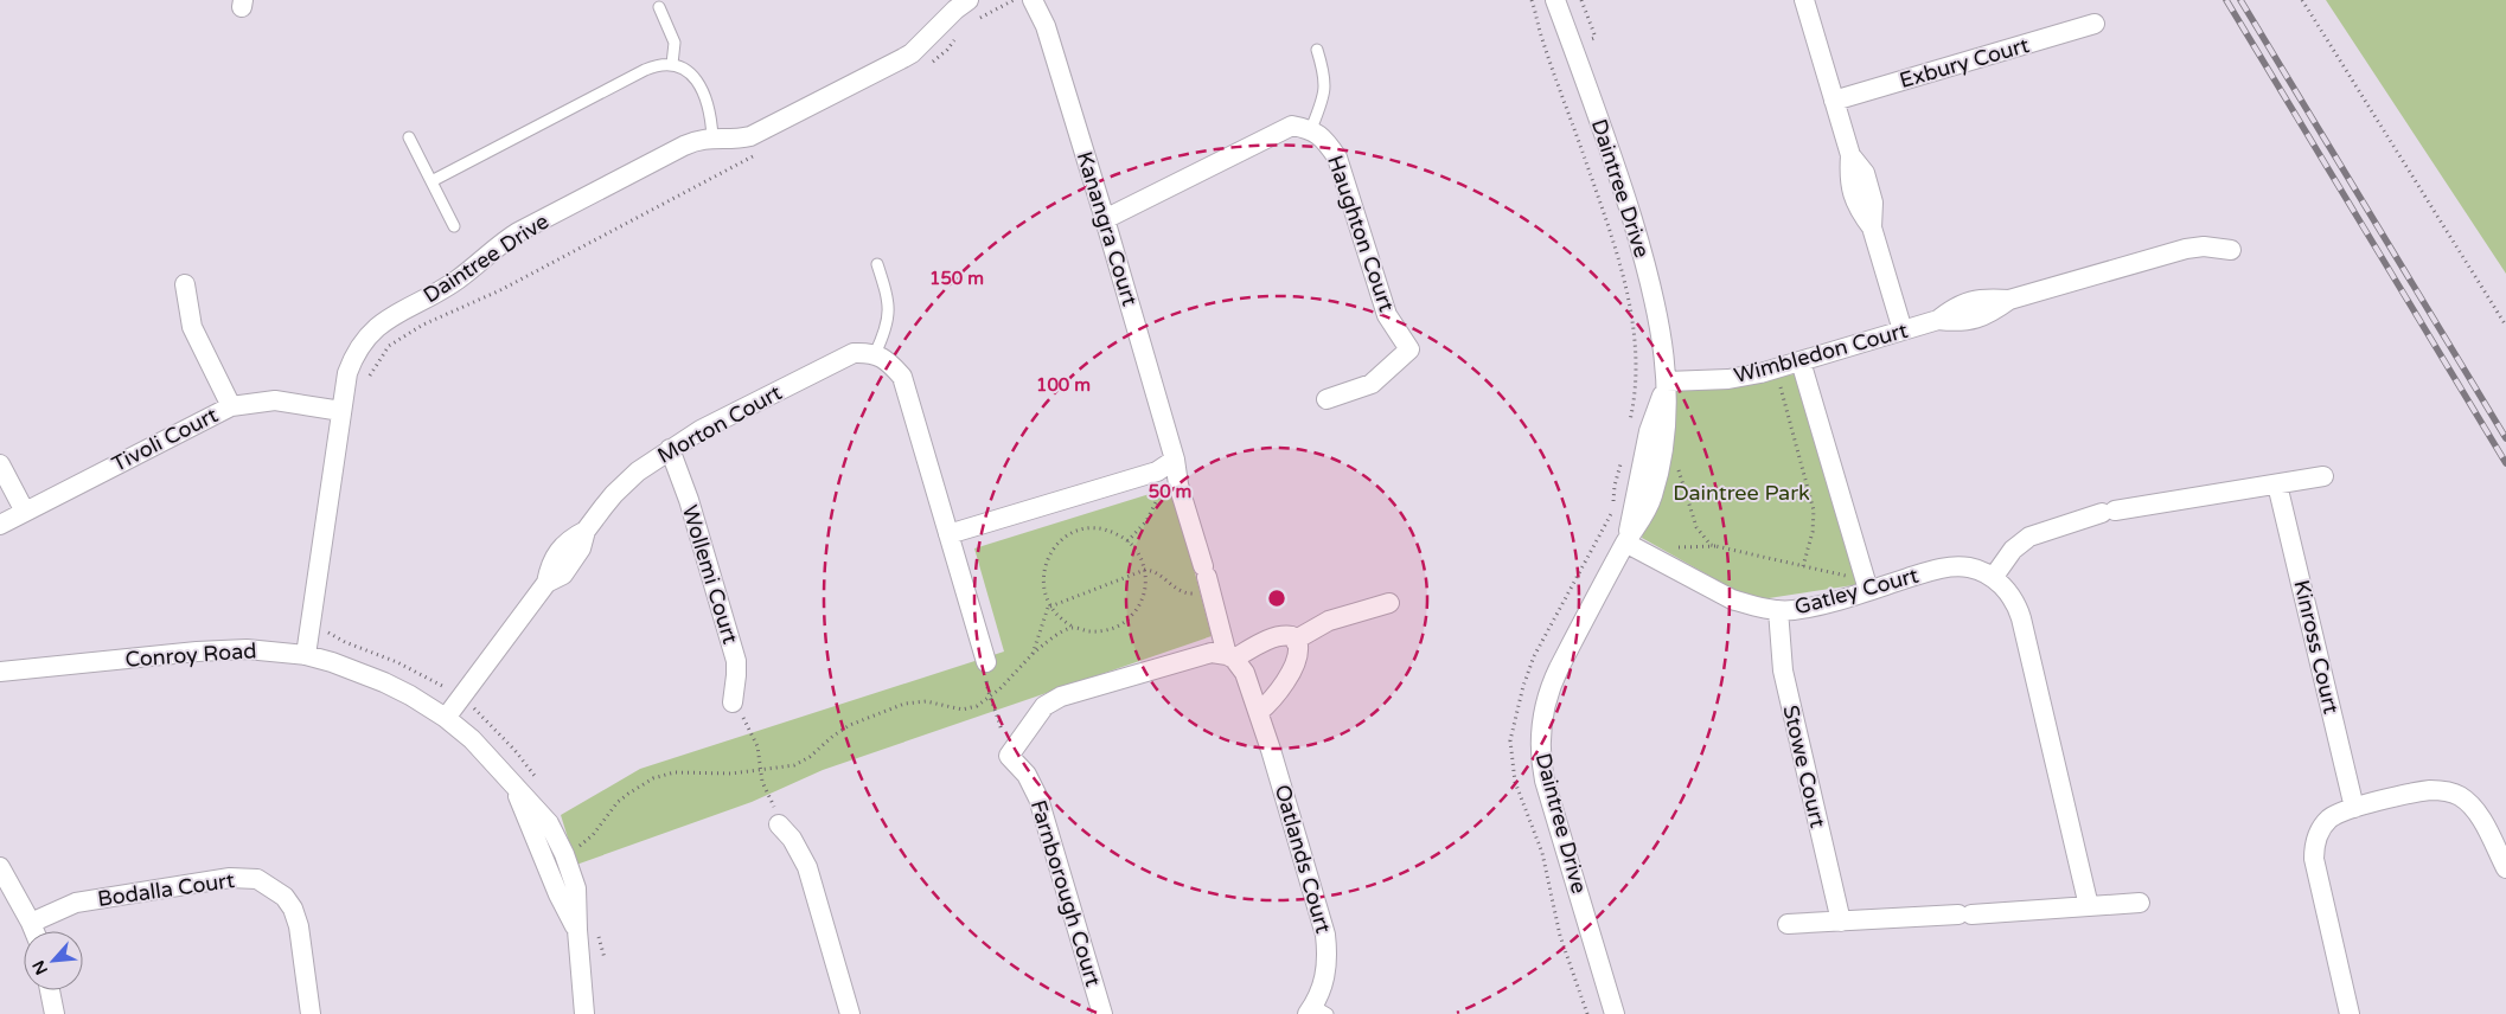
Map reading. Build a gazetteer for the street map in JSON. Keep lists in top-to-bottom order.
{
  "streets": {
    "street": [
      "Exbury Court",
      "Daintree Drive",
      "Kanangra Court",
      "Haughton Court",
      "Wimbledon Court",
      "Morton Court",
      "Tivoli Court",
      "Wollemi Court",
      "Gatley Court",
      "Kinross Court",
      "Conroy Road",
      "Stowe Court",
      "Oatlands Court",
      "Bodalla Court",
      "Farnborough Court"
    ]
  },
  "crossings": [
    ["Daintree Drive", "Wimbledon Court"],
    ["Daintree Drive", "Tivoli Court"],
    ["Daintree Drive", "Gatley Court"],
    ["Daintree Drive", "Conroy Road"],
    ["Kanangra Court", "Oatlands Court"],
    ["Morton Court", "Wollemi Court"],
    ["Morton Court", "Conroy Road"],
    ["Gatley Court", "Stowe Court"]
  ],
  "parks": ["Daintree Park"],
  "north": "bottom left",
  "rings": ["150 m", "100 m", "50 m"]
}
